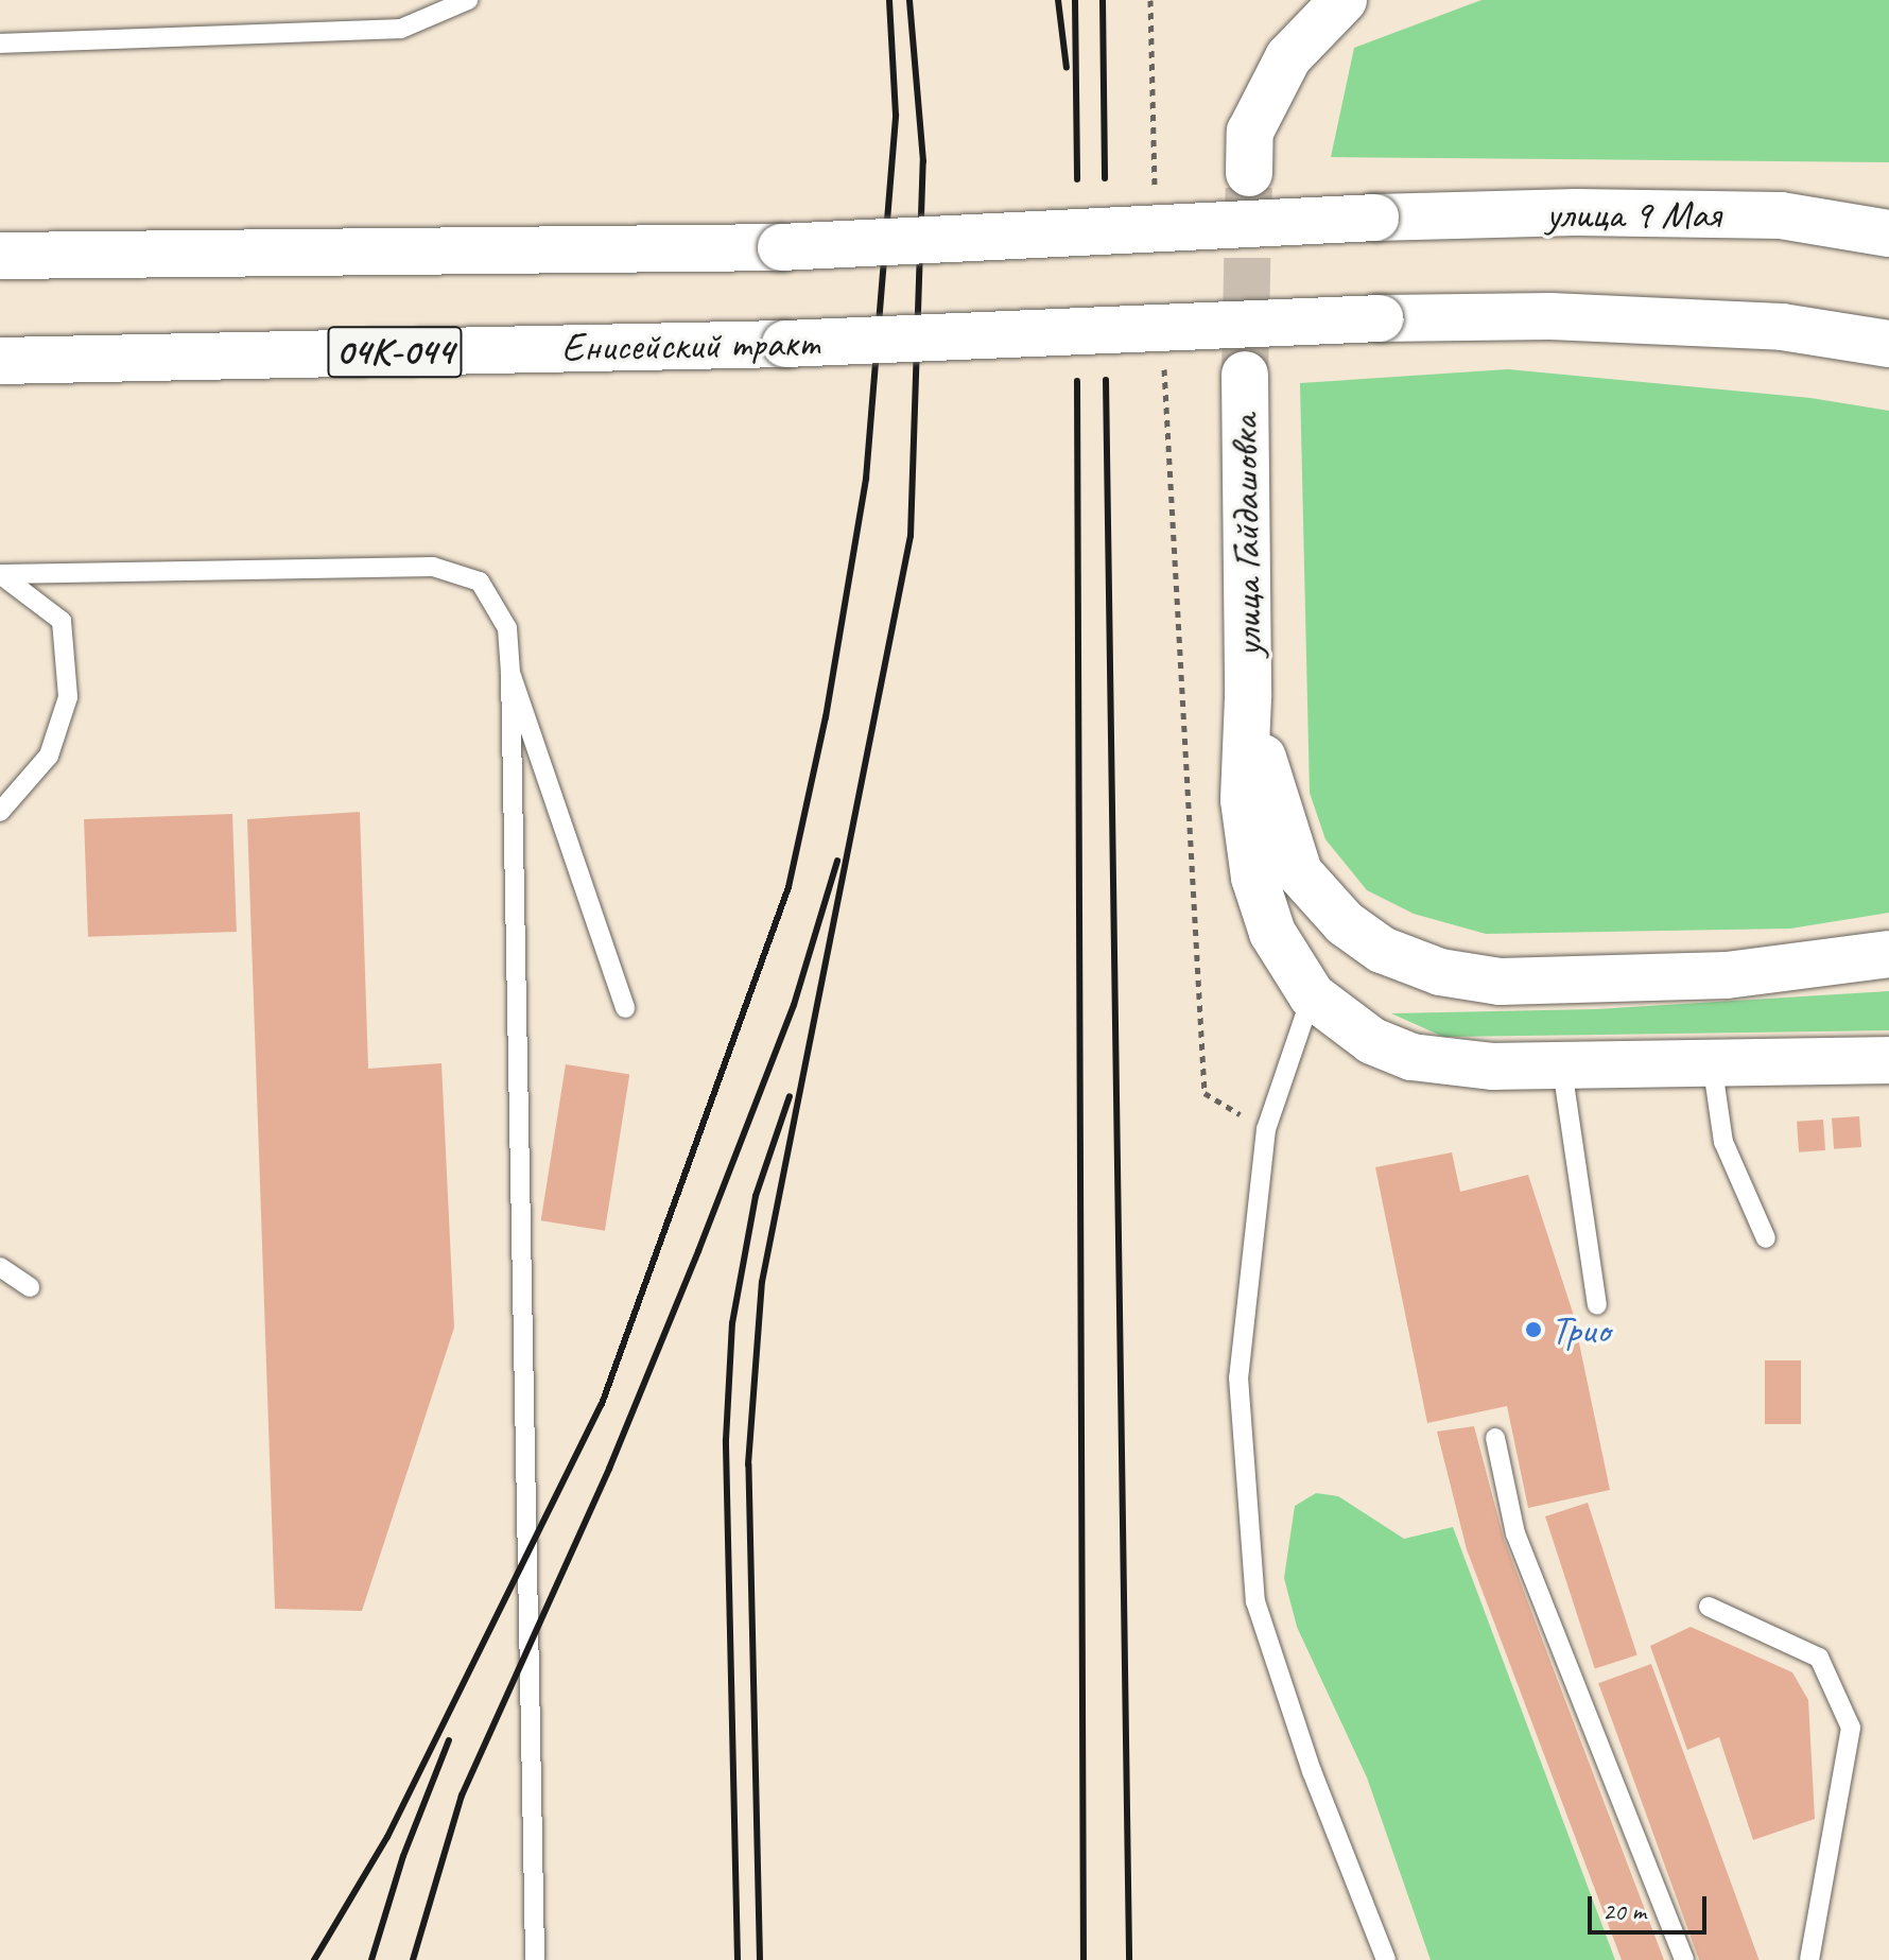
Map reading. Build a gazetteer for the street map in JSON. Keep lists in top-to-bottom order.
{
  "streets": {
    "main road": [
      "улица 9 Мая",
      "Енисейский тракт",
      "04К-044",
      "улица Гайдашовка"
    ]
  },
  "places": ["Трио"],
  "scale_bar": "20 m"
}
